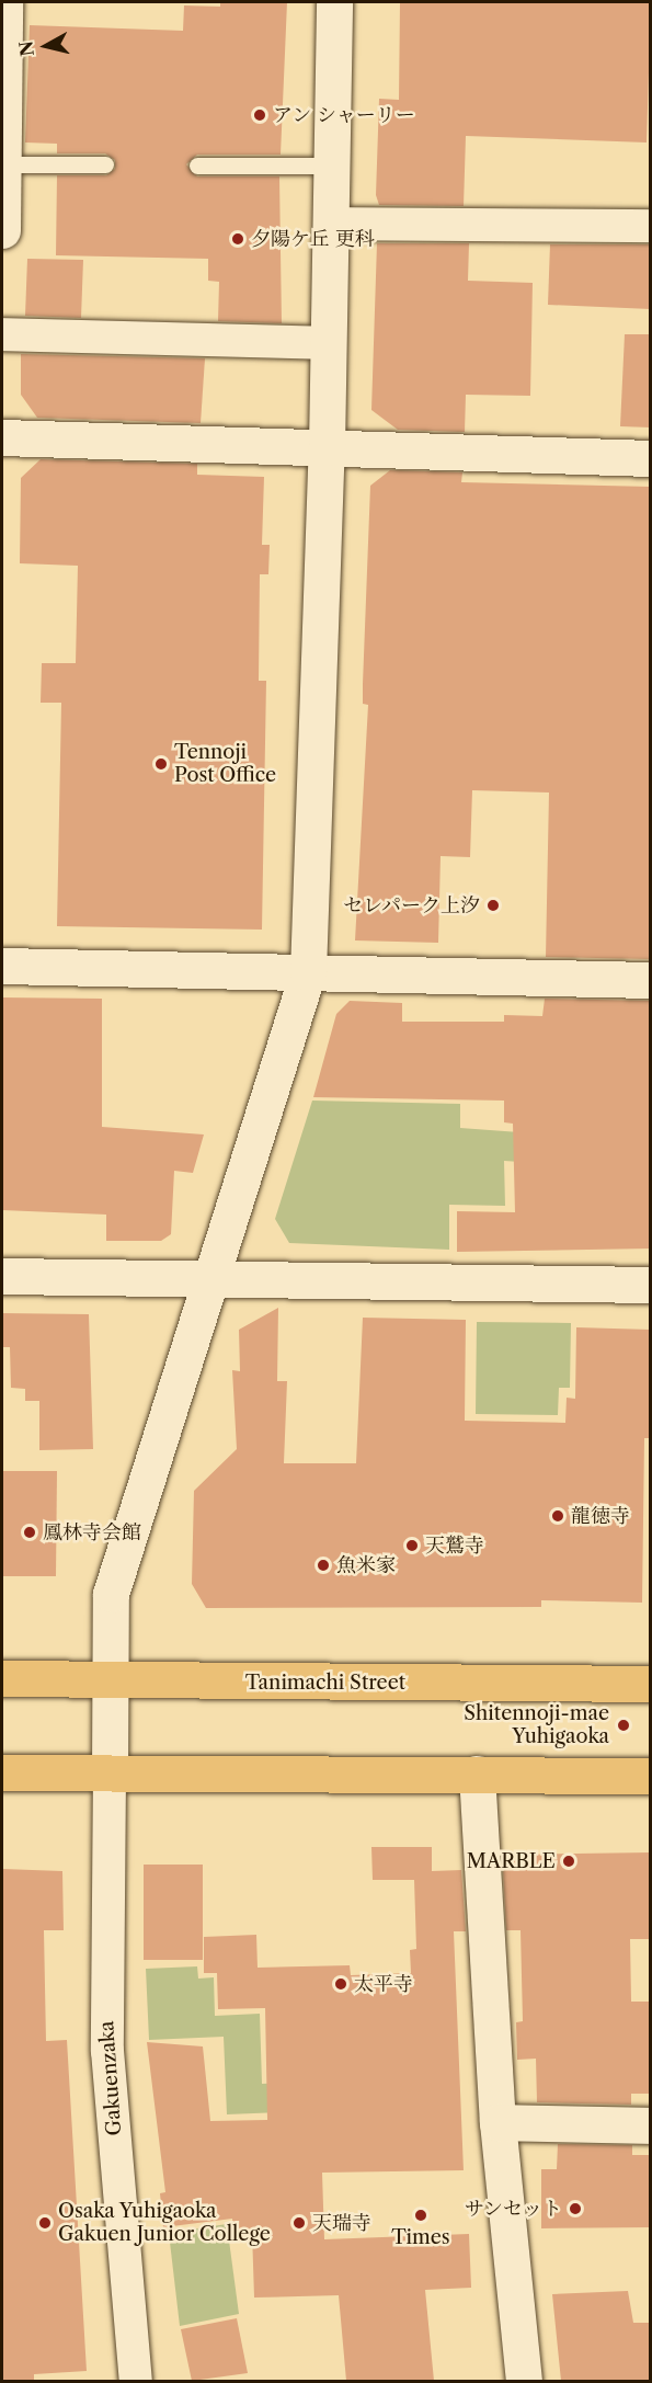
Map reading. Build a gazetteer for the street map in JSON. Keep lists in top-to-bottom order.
{
  "streets": {
    "main road": ["Tanimachi Street"],
    "street": ["Gakuenzaka"]
  },
  "places": [
    "アン シャーリー",
    "夕陽ケ丘 更科",
    "Tennoji Post Office",
    "セレパーク上汐",
    "龍徳寺",
    "鳳林寺会館",
    "天鷲寺",
    "魚米家",
    "Shitennoji-mae Yuhigaoka",
    "MARBLE",
    "太平寺",
    "サンセット",
    "Times",
    "Osaka Yuhigaoka Gakuen Junior College",
    "天瑞寺"
  ],
  "north": "left"
}
